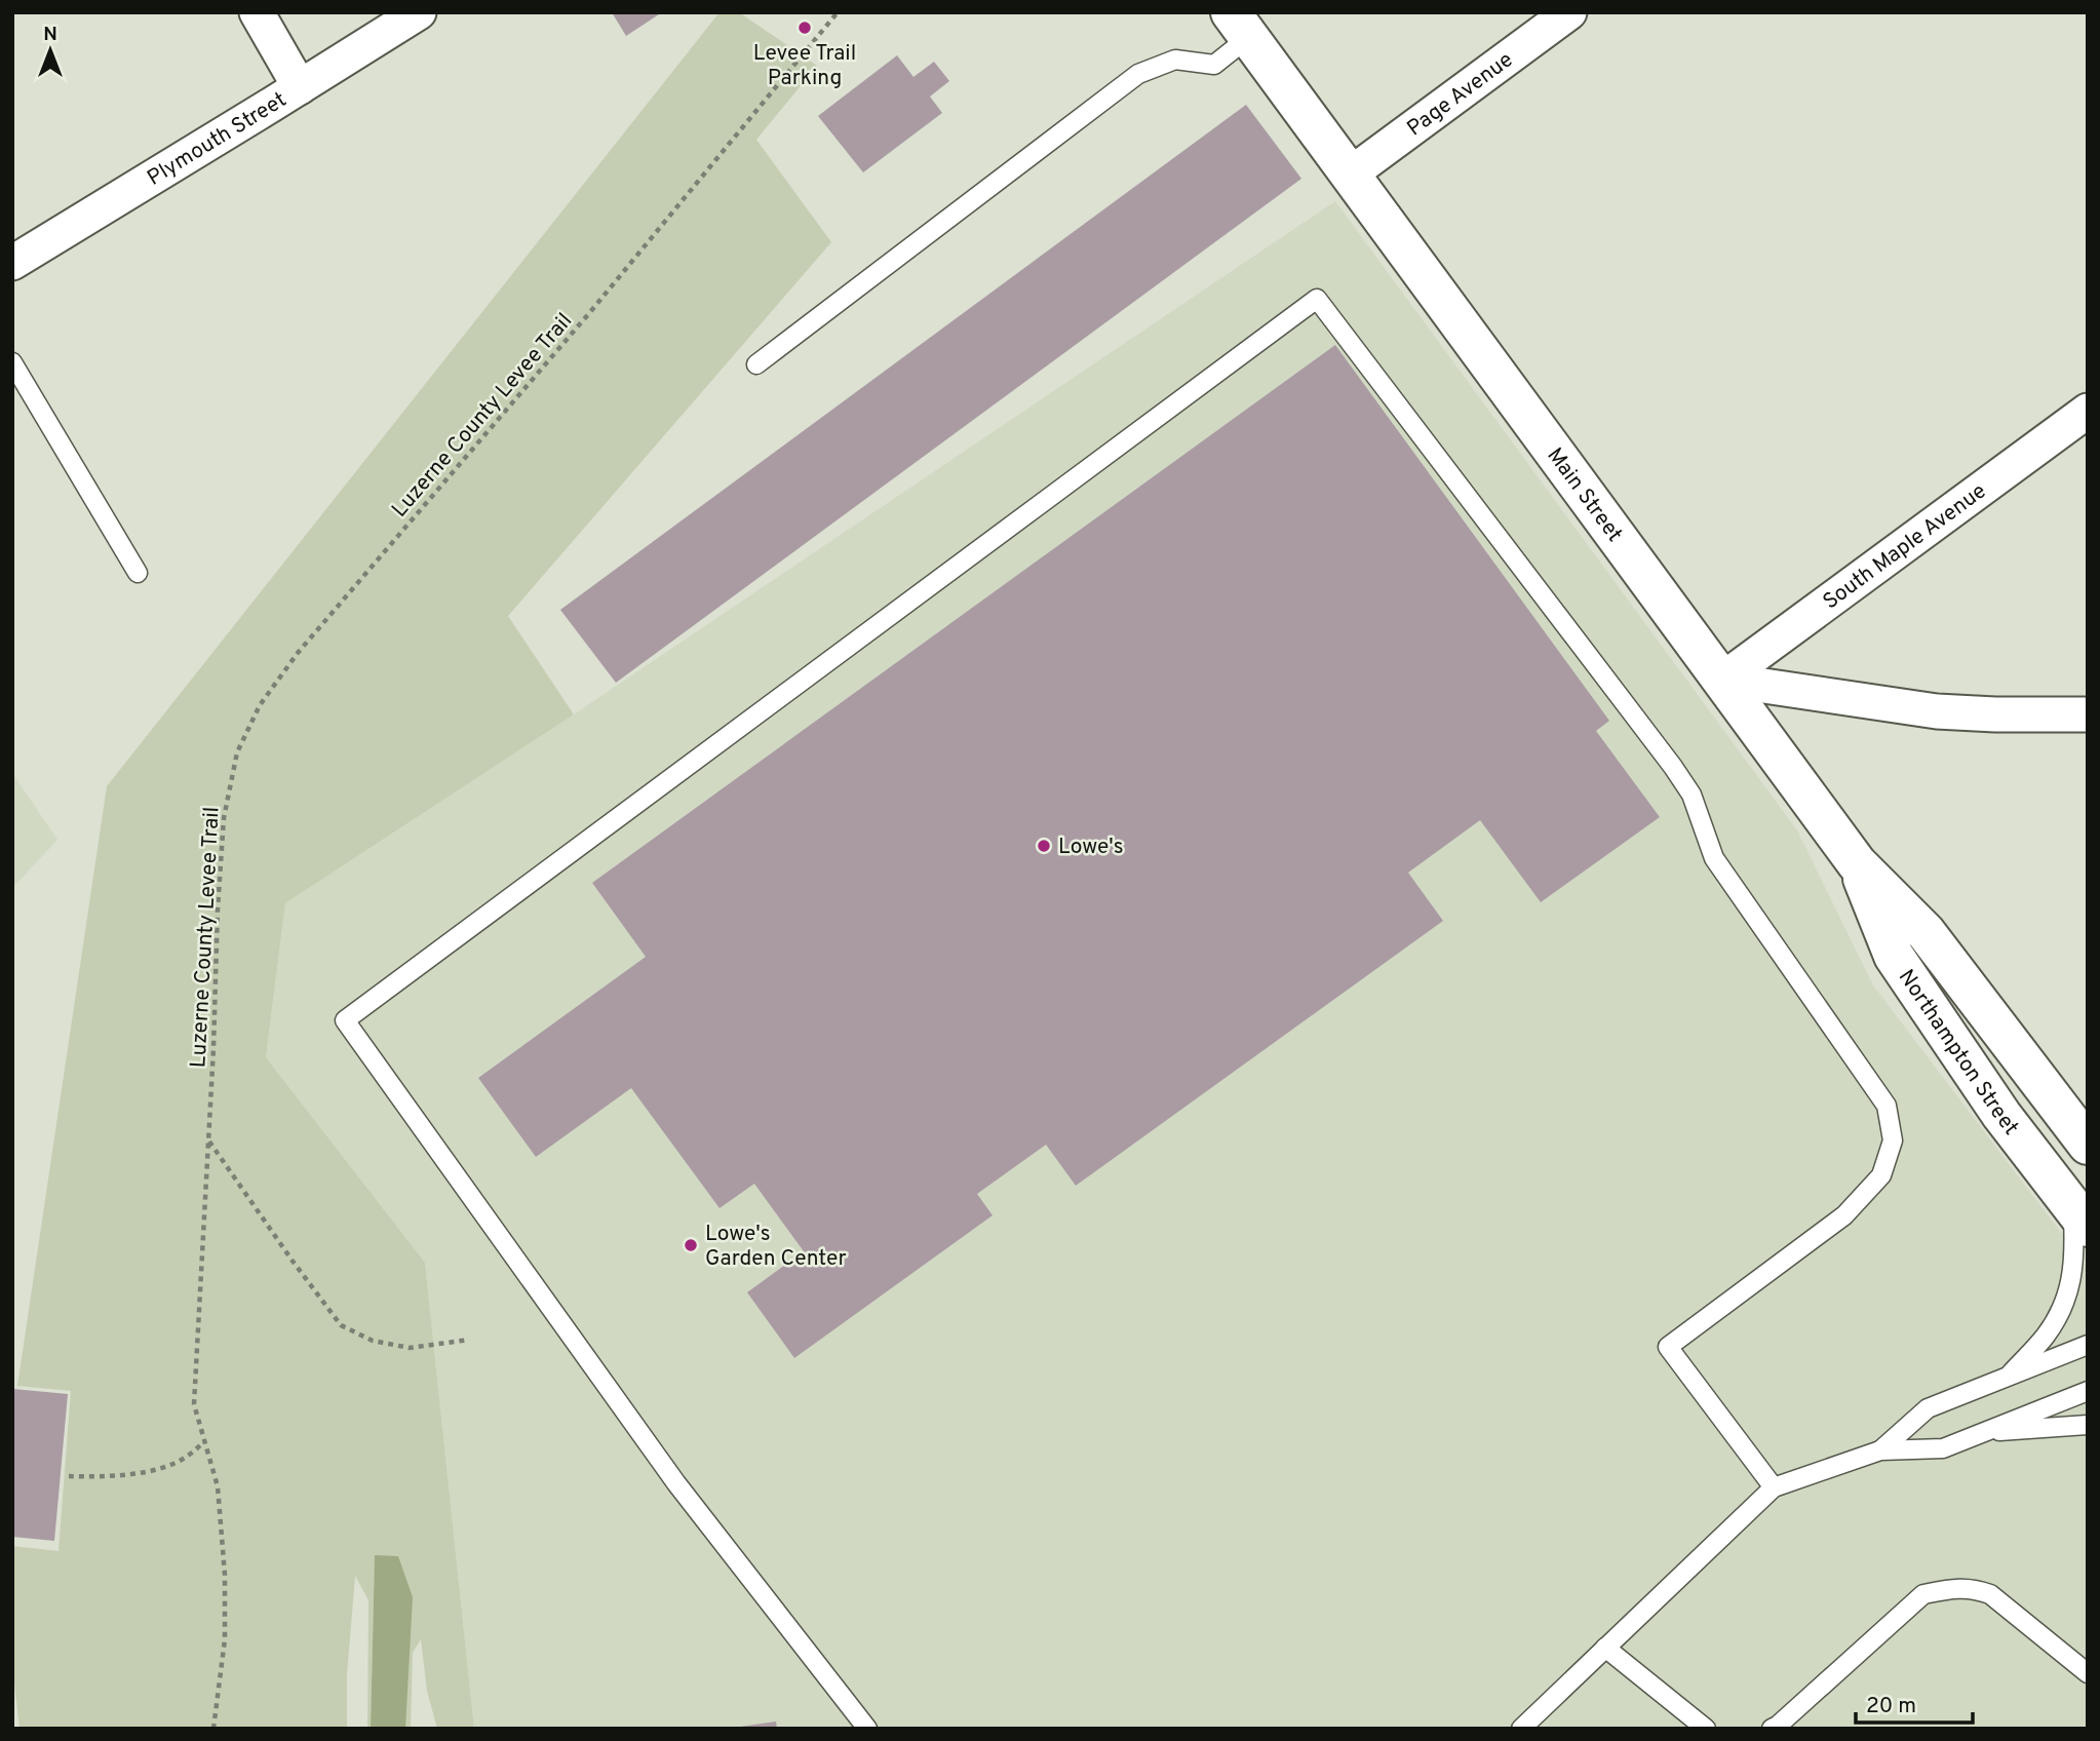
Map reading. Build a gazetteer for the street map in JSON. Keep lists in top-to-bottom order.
{
  "streets": {
    "street": [
      "Page Avenue",
      "Plymouth Street",
      "Main Street",
      "South Maple Avenue",
      "Northampton Street"
    ],
    "path": ["Luzerne County Levee Trail"]
  },
  "crossings": [
    ["Page Avenue", "Main Street"],
    ["Main Street", "South Maple Avenue"],
    ["Main Street", "Northampton Street"],
    ["South Maple Avenue", "Northampton Street"]
  ],
  "places": ["Levee Trail Parking", "Lowe's", "Lowe's Garden Center"],
  "scale_bar": "20 m",
  "north": "top"
}
